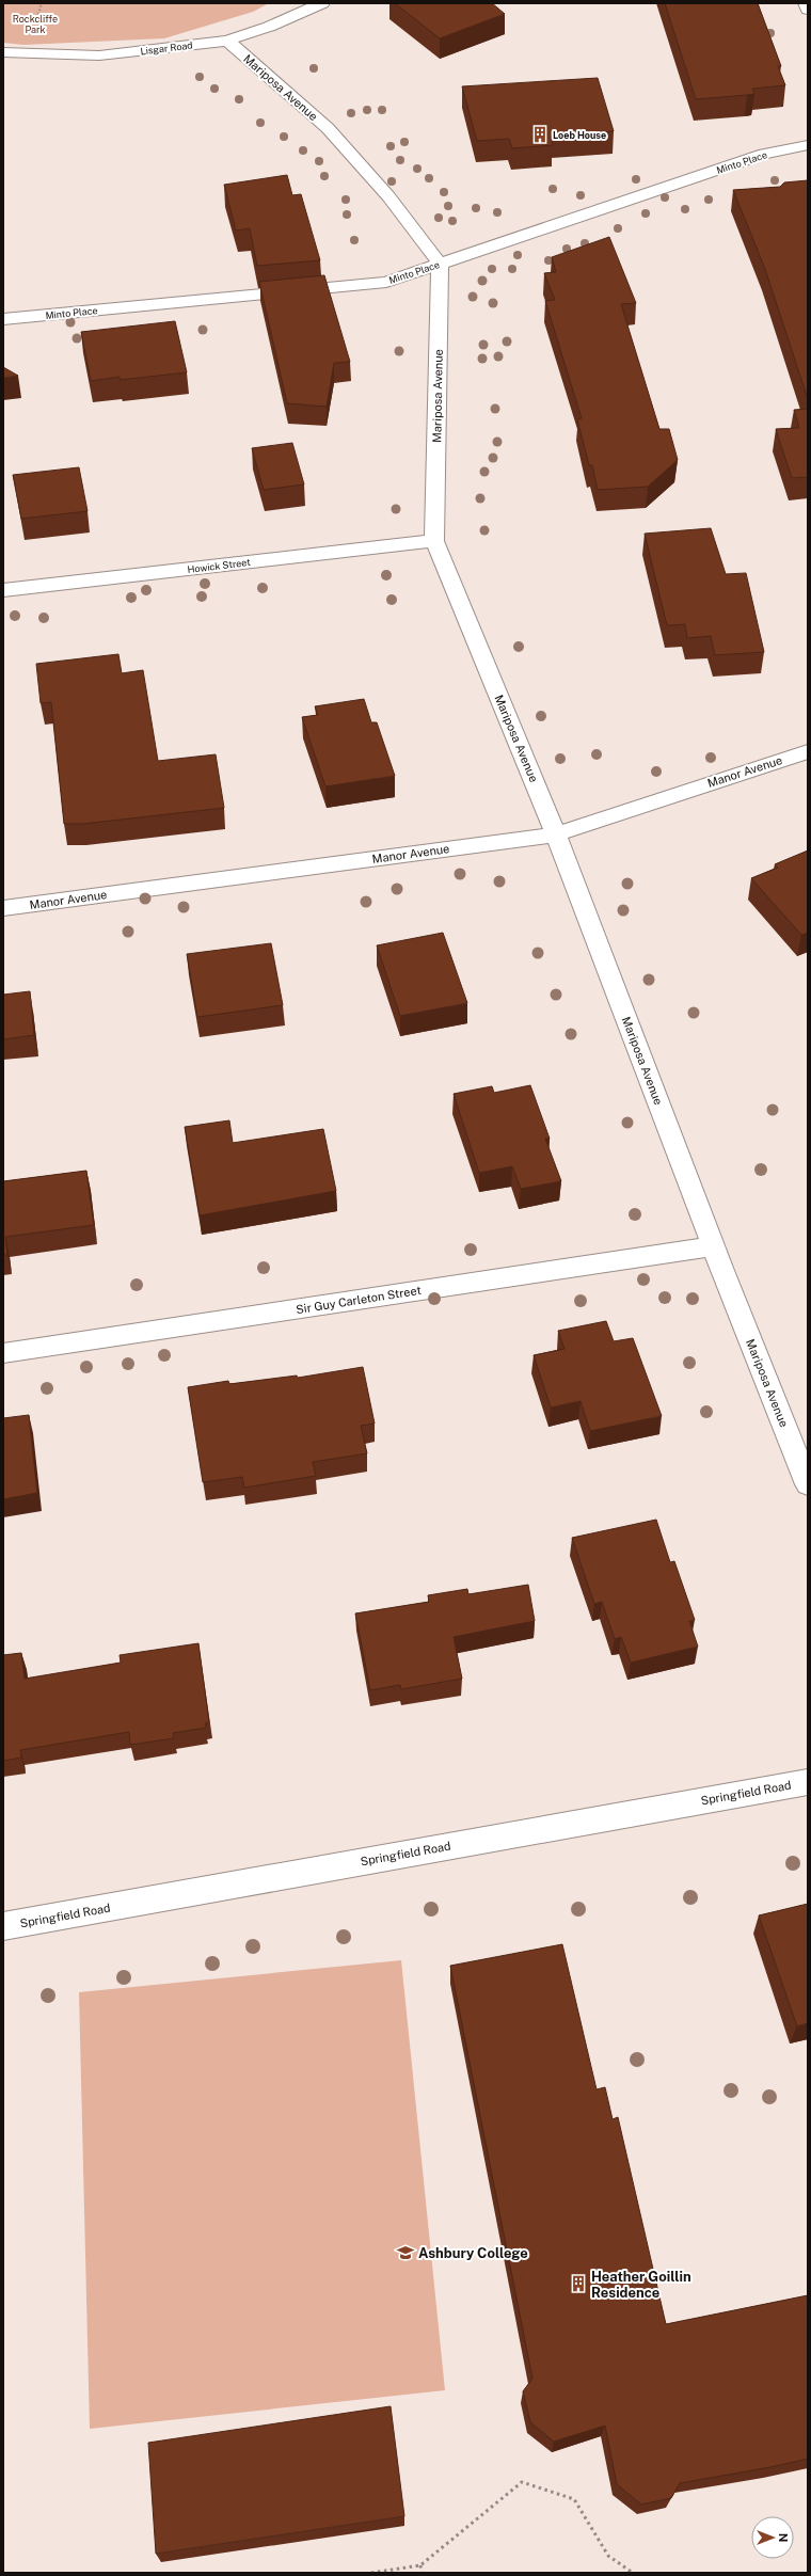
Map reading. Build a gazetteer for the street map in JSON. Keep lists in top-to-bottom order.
{
  "streets": {
    "street": [
      "Lisgar Road",
      "Mariposa Avenue",
      "Minto Place",
      "Howick Street",
      "Manor Avenue",
      "Sir Guy Carleton Street",
      "Springfield Road"
    ]
  },
  "crossings": [
    ["Lisgar Road", "Mariposa Avenue"],
    ["Mariposa Avenue", "Minto Place"],
    ["Mariposa Avenue", "Howick Street"],
    ["Mariposa Avenue", "Manor Avenue"],
    ["Mariposa Avenue", "Sir Guy Carleton Street"]
  ],
  "parks": ["Rockcliffe Park"],
  "places": {
    "building": ["Loeb House", "Heather Goillin Residence"],
    "school or university": ["Ashbury College"]
  },
  "north": "right"
}
